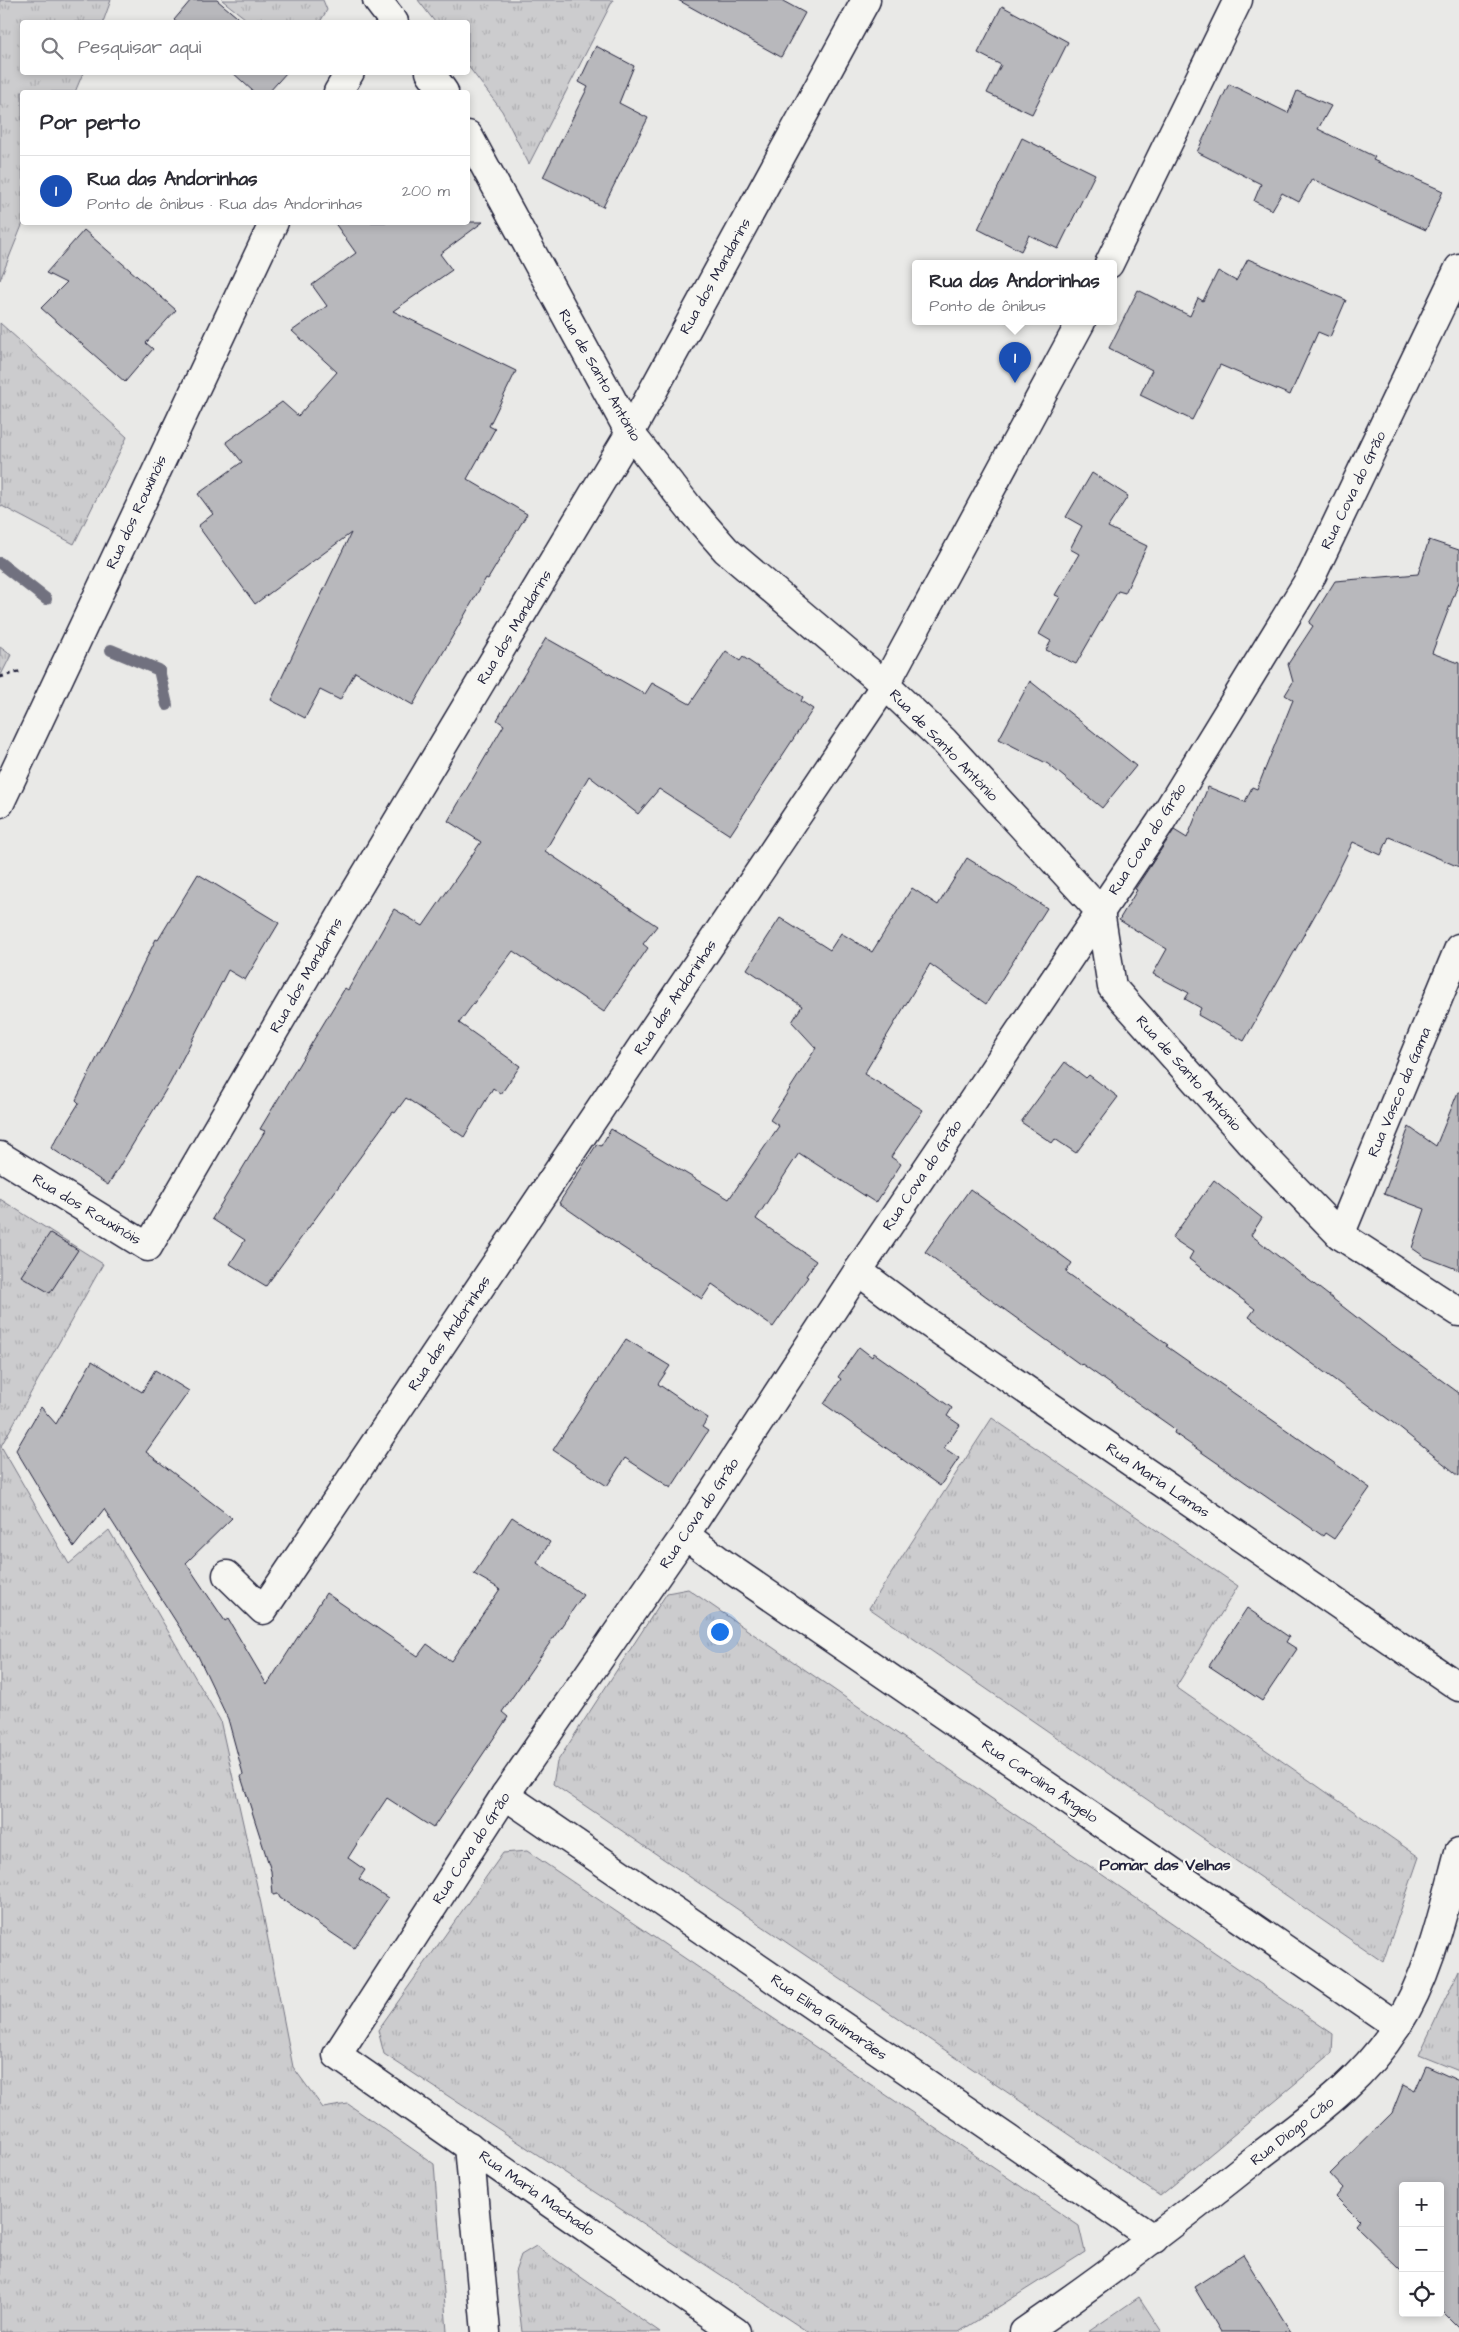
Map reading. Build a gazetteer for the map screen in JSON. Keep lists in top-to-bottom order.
{
  "streets": {
    "street": [
      "Rua dos Mandarins",
      "Rua de Santo António",
      "Rua Cova do Grão",
      "Rua dos Rouxinóis",
      "Rua das Andorinhas",
      "Rua Vasco da Gama",
      "Rua Maria Lamas",
      "Rua Carolina Ângelo",
      "Rua Elina Guimarães",
      "Rua Diogo Cão",
      "Rua Maria Machado"
    ]
  },
  "crossings": [
    ["Rua dos Mandarins", "Rua de Santo António"],
    ["Rua dos Mandarins", "Rua dos Rouxinóis"],
    ["Rua de Santo António", "Rua Cova do Grão"],
    ["Rua de Santo António", "Rua das Andorinhas"],
    ["Rua de Santo António", "Rua Vasco da Gama"],
    ["Rua Cova do Grão", "Rua Maria Lamas"],
    ["Rua Cova do Grão", "Rua Carolina Ângelo"],
    ["Rua Cova do Grão", "Rua Elina Guimarães"],
    ["Rua Cova do Grão", "Rua Maria Machado"],
    ["Rua Carolina Ângelo", "Rua Diogo Cão"],
    ["Rua Elina Guimarães", "Rua Diogo Cão"]
  ],
  "districts": ["Pomar das Velhas"],
  "page": {
    "search": "Pesquisar aqui",
    "heading": "Por perto",
    "list": [
      {
        "mark": "1",
        "name": "Rua das Andorinhas",
        "note": "Ponto de ônibus · Rua das Andorinhas",
        "value": "200 m"
      }
    ],
    "popup": ["Rua das Andorinhas", "Ponto de ônibus"],
    "pins": "1",
    "map_buttons": ["+", "−"]
  }
}
